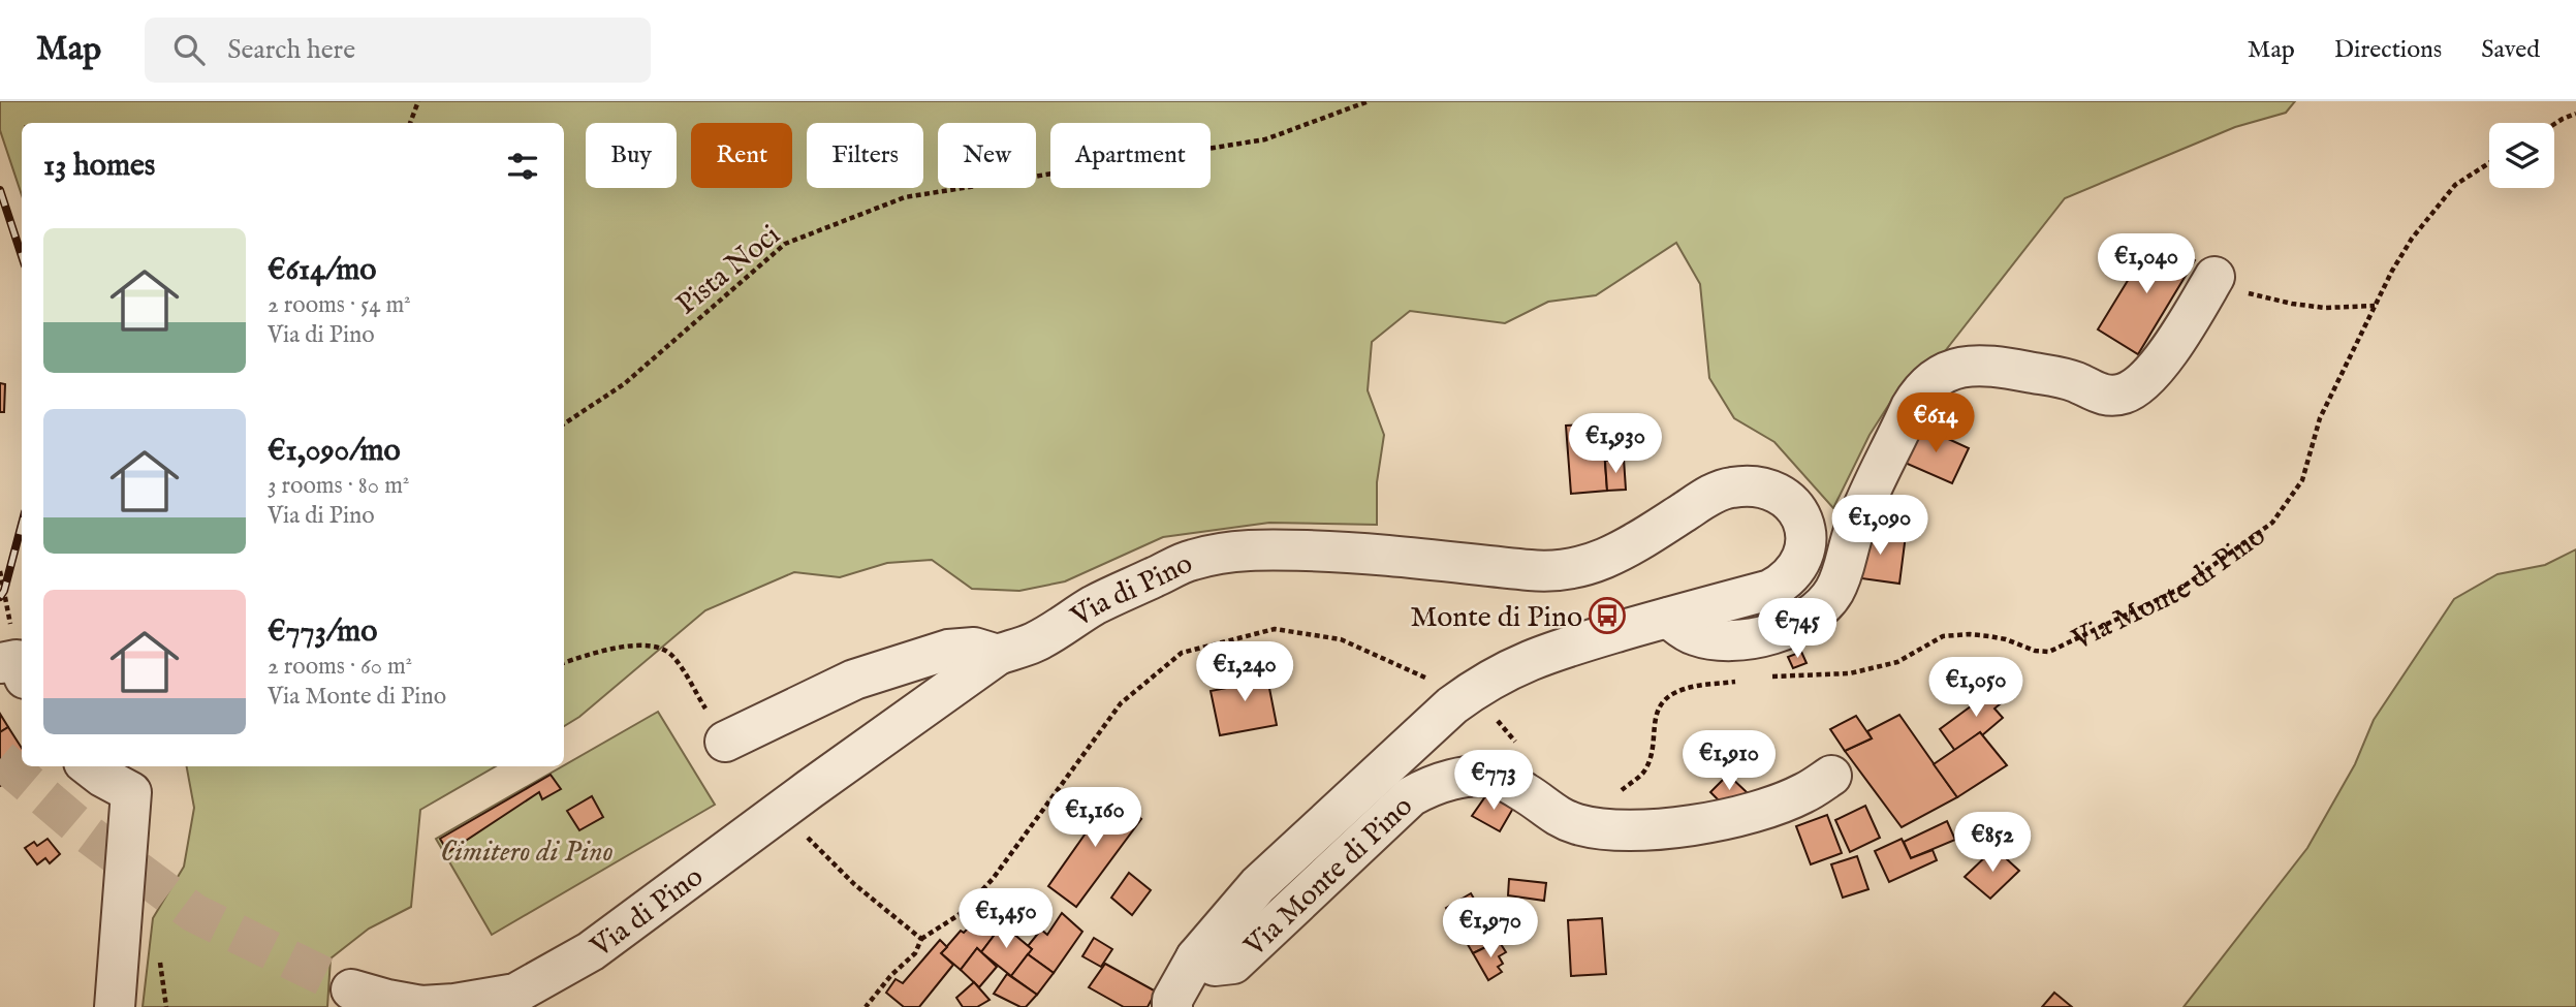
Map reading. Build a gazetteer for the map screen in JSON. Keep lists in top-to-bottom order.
{
  "streets": {
    "street": ["Via Monte di Pino", "Via di Pino"],
    "path": ["Pista Noci"]
  },
  "crossings": [
    ["Via Monte di Pino", "Via di Pino"]
  ],
  "parks": ["Cimitero di Pino"],
  "places": {
    "bus stop": ["Monte di Pino"]
  },
  "page": {
    "header": "Map",
    "search": "Search here",
    "nav": ["Map", "Directions", "Saved"],
    "chip": [
      "Buy",
      "Rent",
      "Filters",
      "New",
      "Apartment"
    ],
    "heading": "13 homes",
    "list": [
      {
        "name": "€614/mo",
        "note": "2 rooms · 54 m² · Via di Pino"
      },
      {
        "name": "€1,090/mo",
        "note": "3 rooms · 80 m² · Via di Pino"
      },
      {
        "name": "€773/mo",
        "note": "2 rooms · 60 m² · Via Monte di Pino"
      }
    ],
    "price": [
      "€1,040",
      "€614",
      "€1,930",
      "€1,090",
      "€745",
      "€1,240",
      "€1,050",
      "€1,910",
      "€773",
      "€1,160",
      "€852",
      "€1,450",
      "€1,970"
    ]
  }
}
